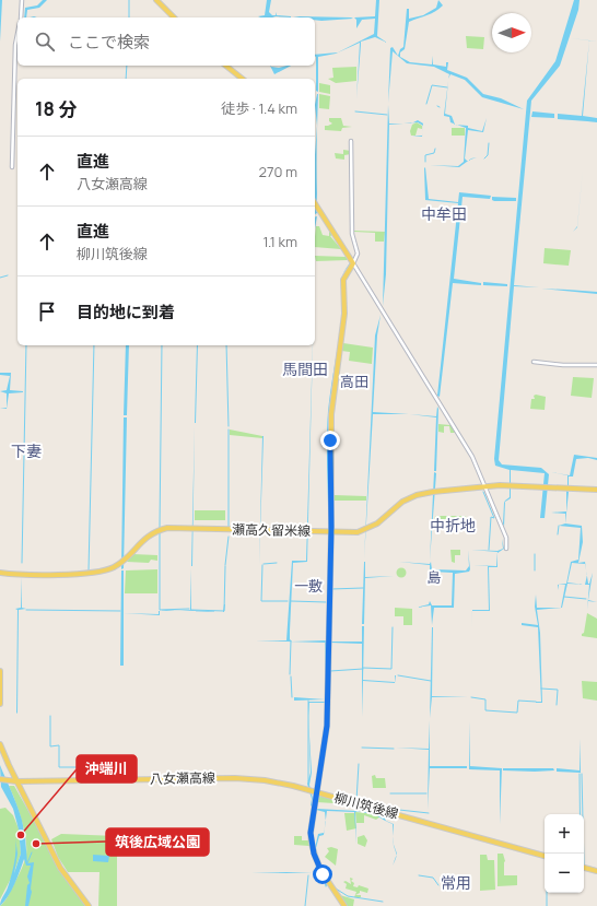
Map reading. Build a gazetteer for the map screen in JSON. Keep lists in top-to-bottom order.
{
  "streets": {
    "main road": ["瀬高久留米線", "八女瀬高線", "柳川筑後線"]
  },
  "crossings": [
    ["瀬高久留米線", "柳川筑後線"],
    ["八女瀬高線", "柳川筑後線"]
  ],
  "districts": [
    "中牟田",
    "馬間田",
    "高田",
    "下妻",
    "中折地",
    "島",
    "一敷",
    "常用"
  ],
  "places": ["沖端川", "筑後広域公園"],
  "north": "right",
  "page": {
    "search": "ここで検索",
    "heading": ["18 分", "徒歩 · 1.4 km"],
    "list": [
      ["直進", "八女瀬高線", "270 m"],
      ["直進", "柳川筑後線", "1.1 km"],
      "目的地に到着"
    ],
    "map_buttons": ["+", "−"]
  }
}
